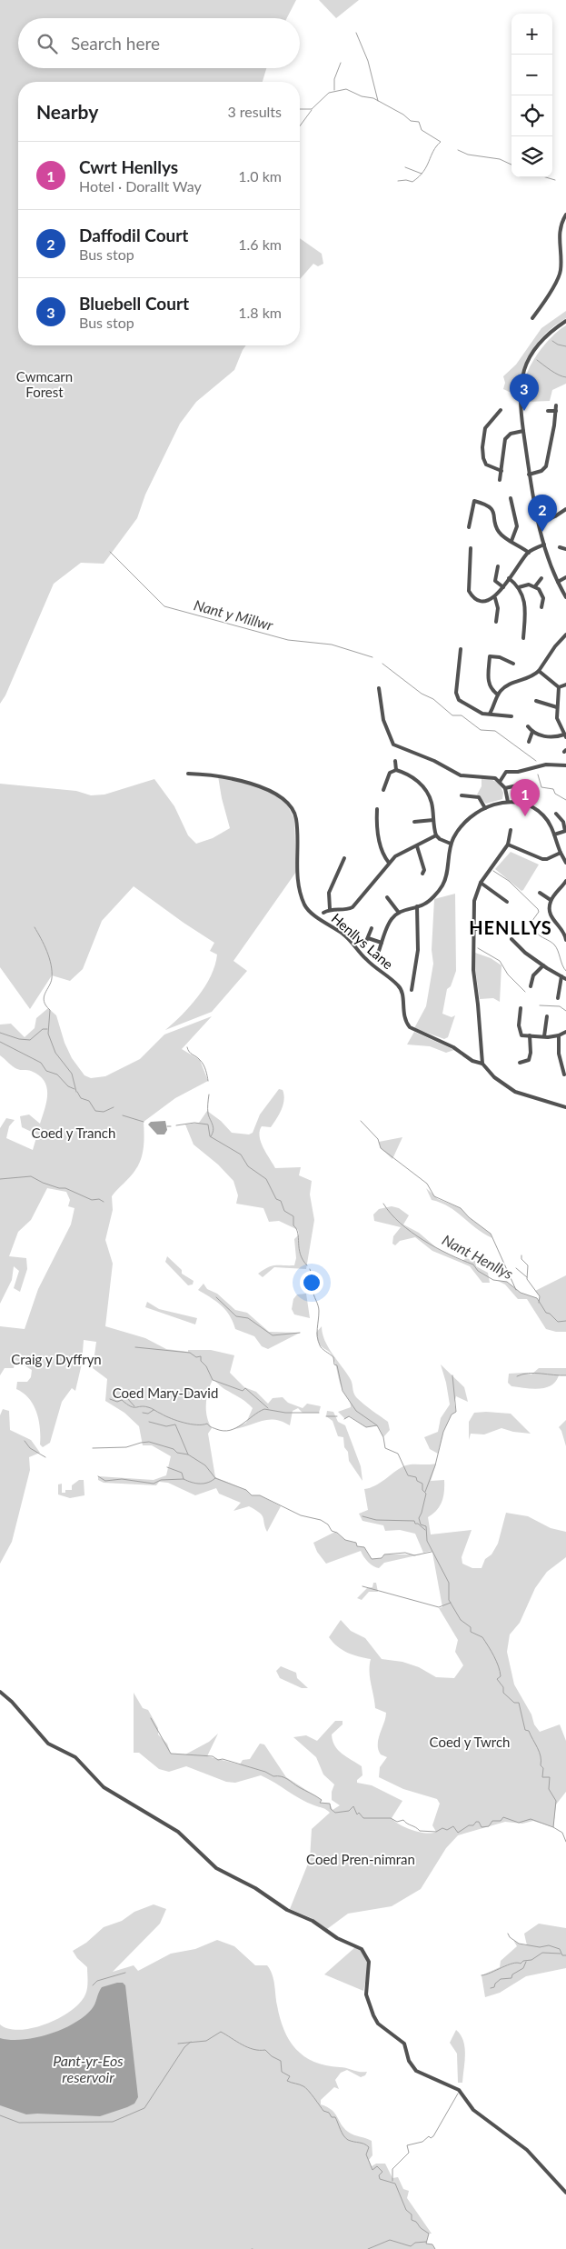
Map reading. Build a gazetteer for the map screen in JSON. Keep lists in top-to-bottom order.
{
  "streets": {
    "street": ["Henllys Lane"]
  },
  "districts": ["HENLLYS"],
  "water": ["Nant y Millwr", "Nant Henllys", "Pant-yr-Eos reservoir"],
  "parks": [
    "Cwmcarn Forest",
    "Coed y Tranch",
    "Craig y Dyffryn",
    "Coed Mary-David",
    "Coed y Twrch",
    "Coed Pren-nimran"
  ],
  "page": {
    "map_buttons": ["+", "−"],
    "search": "Search here",
    "heading": ["Nearby", "3 results"],
    "list": [
      {
        "mark": "1",
        "name": "Cwrt Henllys",
        "note": "Hotel · Dorallt Way",
        "value": "1.0 km"
      },
      {
        "mark": "2",
        "name": "Daffodil Court",
        "note": "Bus stop",
        "value": "1.6 km"
      },
      {
        "mark": "3",
        "name": "Bluebell Court",
        "note": "Bus stop",
        "value": "1.8 km"
      }
    ],
    "pins": ["3", "2", "1"]
  }
}
